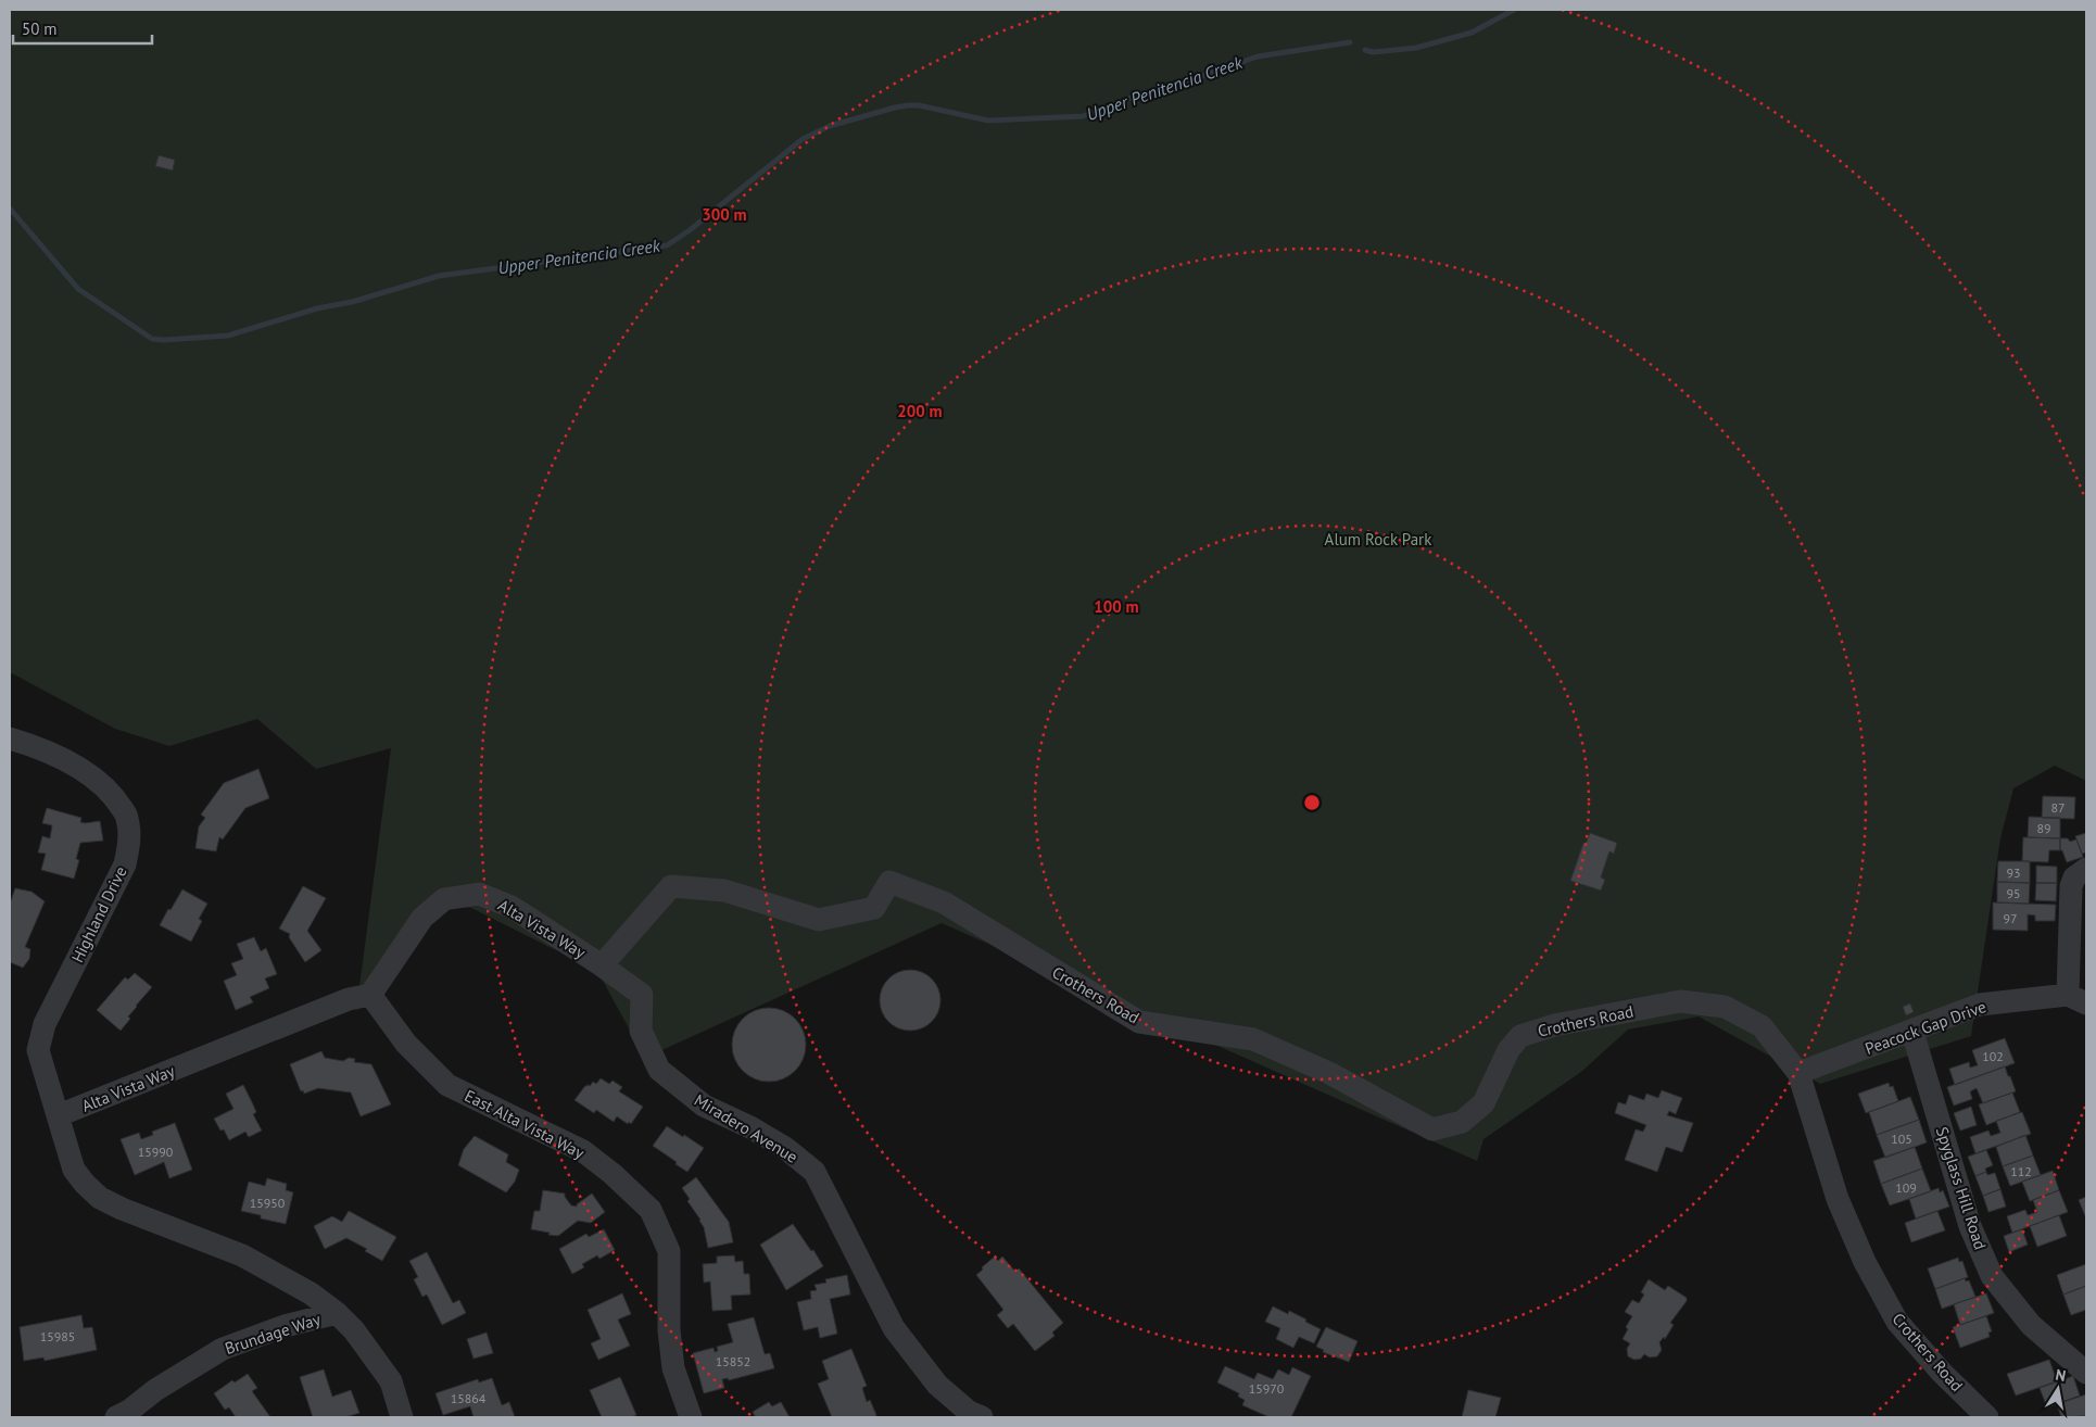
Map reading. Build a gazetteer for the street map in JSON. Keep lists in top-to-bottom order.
{
  "streets": {
    "street": [
      "Highland Drive",
      "Alta Vista Way",
      "Crothers Road",
      "Peacock Gap Drive",
      "East Alta Vista Way",
      "Miradero Avenue",
      "Spyglass Hill Road",
      "Brundage Way"
    ]
  },
  "crossings": [
    ["Highland Drive", "Alta Vista Way"],
    ["Alta Vista Way", "Crothers Road"],
    ["Alta Vista Way", "East Alta Vista Way"],
    ["Alta Vista Way", "Miradero Avenue"],
    ["Crothers Road", "Peacock Gap Drive"],
    ["Crothers Road", "Miradero Avenue"],
    ["Peacock Gap Drive", "Spyglass Hill Road"]
  ],
  "water": ["Upper Penitencia Creek"],
  "parks": ["Alum Rock Park"],
  "house_numbers": [
    "87",
    "89",
    "93",
    "95",
    "97",
    "102",
    "105",
    "15990",
    "112",
    "109",
    "15950",
    "15985",
    "15852",
    "15970",
    "15864"
  ],
  "scale_bar": "50 m",
  "north": "top",
  "rings": ["300 m", "200 m", "100 m"]
}
